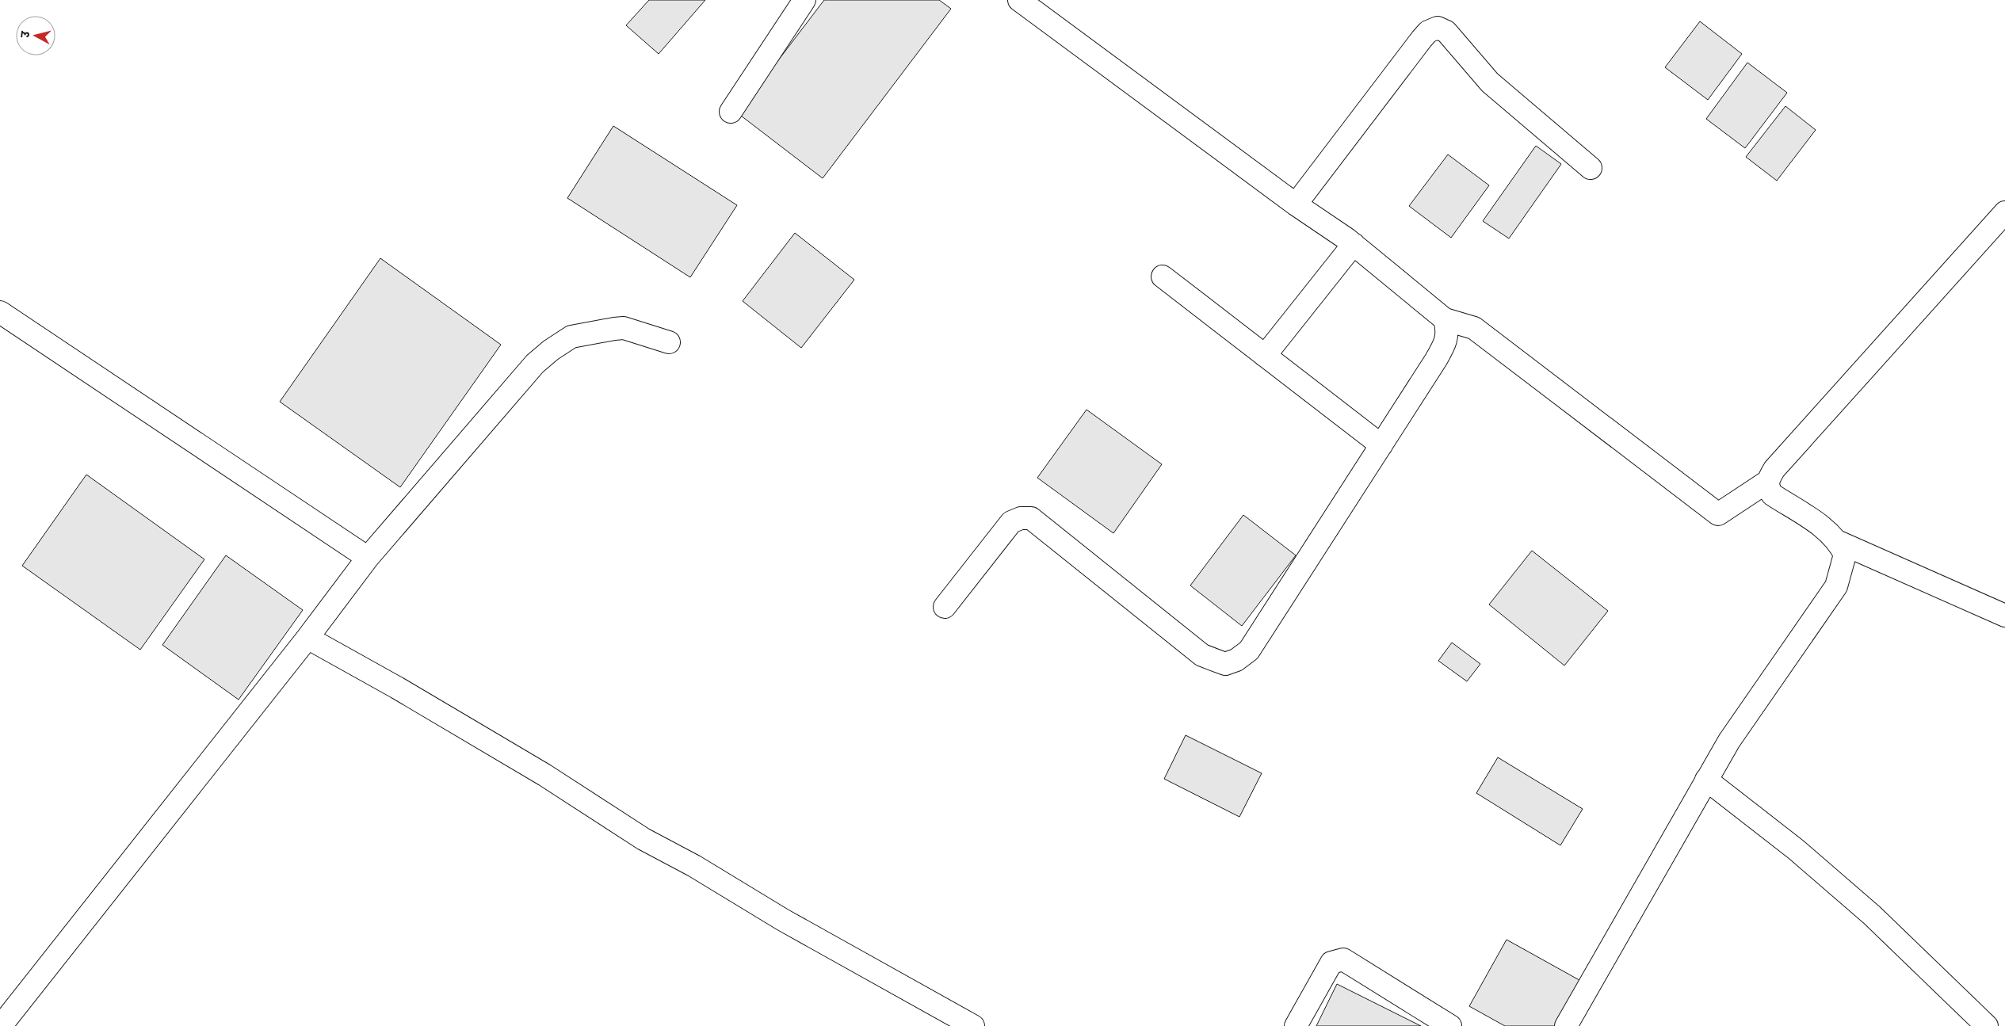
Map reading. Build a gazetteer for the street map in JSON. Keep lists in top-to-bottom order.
{
  "north": "left"
}
